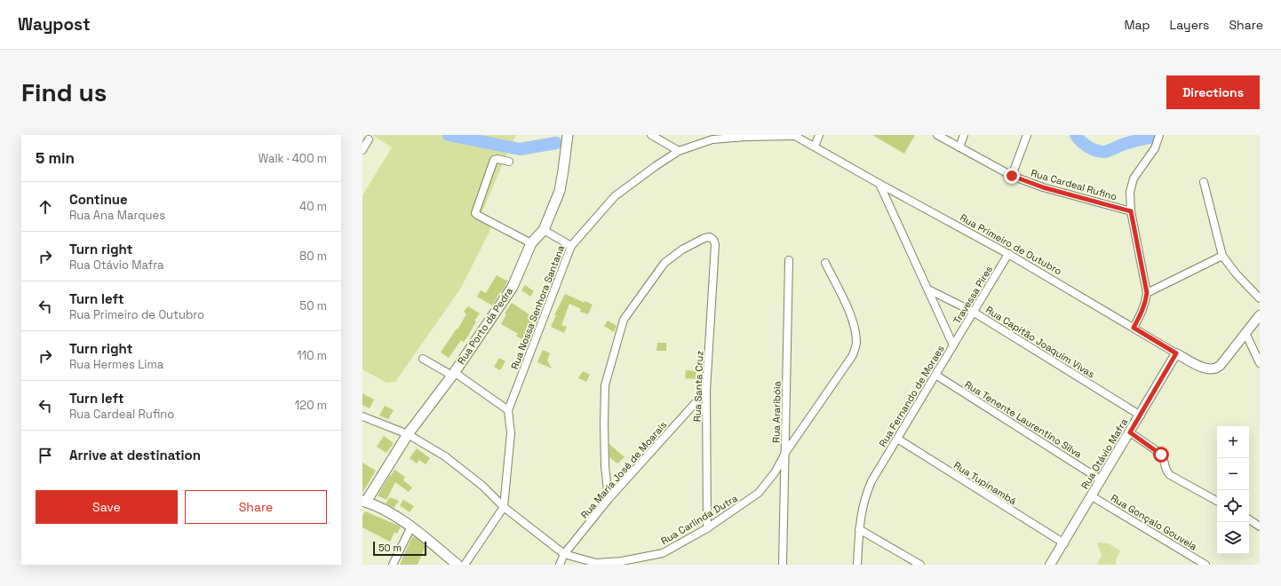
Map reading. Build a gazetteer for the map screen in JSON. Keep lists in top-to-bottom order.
{
  "streets": {
    "main road": ["Rua Porto da Pedra"],
    "street": [
      "Rua Cardeal Rufino",
      "Rua Primeiro de Outubro",
      "Travessa Pires",
      "Rua Nossa Senhora Santana",
      "Rua Capitão Joaquim Vivas",
      "Rua Santa Cruz",
      "Rua Fernando de Moraes",
      "Rua Araribóia",
      "Rua Tenente Laurentino Silva",
      "Rua Otávio Mafra",
      "Rua Maria José de Moarais",
      "Rua Tupinambá",
      "Rua Carlinda Dutra",
      "Rua Gonçalo Gouveia"
    ]
  },
  "crossings": [
    ["Rua Primeiro de Outubro", "Travessa Pires"],
    ["Rua Primeiro de Outubro", "Rua Nossa Senhora Santana"],
    ["Rua Primeiro de Outubro", "Rua Fernando de Moraes"],
    ["Rua Primeiro de Outubro", "Rua Otávio Mafra"],
    ["Travessa Pires", "Rua Capitão Joaquim Vivas"],
    ["Travessa Pires", "Rua Fernando de Moraes"],
    ["Rua Nossa Senhora Santana", "Rua Carlinda Dutra"],
    ["Rua Porto da Pedra", "Rua Carlinda Dutra"],
    ["Rua Capitão Joaquim Vivas", "Rua Fernando de Moraes"],
    ["Rua Capitão Joaquim Vivas", "Rua Otávio Mafra"],
    ["Rua Santa Cruz", "Rua Maria José de Moarais"],
    ["Rua Santa Cruz", "Rua Carlinda Dutra"],
    ["Rua Fernando de Moraes", "Rua Tenente Laurentino Silva"],
    ["Rua Fernando de Moraes", "Rua Tupinambá"],
    ["Rua Araribóia", "Rua Carlinda Dutra"],
    ["Rua Tenente Laurentino Silva", "Rua Otávio Mafra"],
    ["Rua Otávio Mafra", "Rua Tupinambá"],
    ["Rua Otávio Mafra", "Rua Gonçalo Gouveia"],
    ["Rua Maria José de Moarais", "Rua Carlinda Dutra"]
  ],
  "scale_bar": "50 m",
  "page": {
    "header": "Waypost",
    "nav": ["Map", "Layers", "Share"],
    "buttons": [
      "Directions",
      ["Save", "Share"]
    ],
    "title": "Find us",
    "heading": ["5 min", "Walk · 400 m"],
    "list": [
      ["Continue", "Rua Ana Marques", "40 m"],
      ["Turn right", "Rua Otávio Mafra", "80 m"],
      ["Turn left", "Rua Primeiro de Outubro", "50 m"],
      ["Turn right", "Rua Hermes Lima", "110 m"],
      ["Turn left", "Rua Cardeal Rufino", "120 m"],
      "Arrive at destination"
    ],
    "map_buttons": ["+", "−"],
    "scale": "50 m"
  }
}
